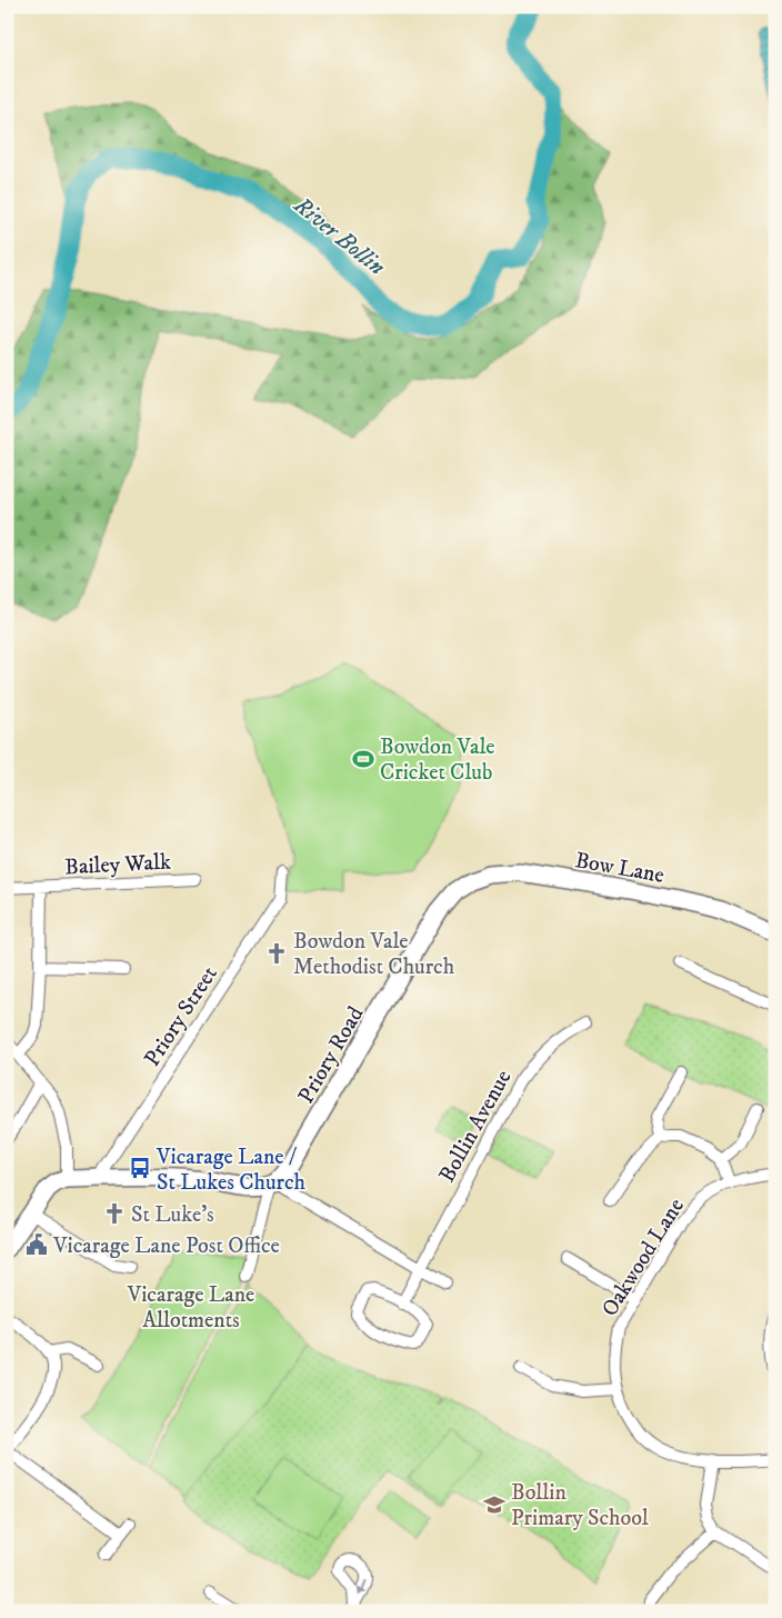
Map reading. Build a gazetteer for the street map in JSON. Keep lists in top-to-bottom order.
{
  "streets": {
    "street": [
      "Bailey Walk",
      "Bow Lane",
      "Priory Street",
      "Priory Road",
      "Bollin Avenue",
      "Oakwood Lane"
    ]
  },
  "crossings": [
    ["Bow Lane", "Priory Road"]
  ],
  "water": ["River Bollin"],
  "parks": ["Vicarage Lane Allotments"],
  "places": {
    "sports": ["Bowdon Vale Cricket Club"],
    "church": ["Bowdon Vale Methodist Church", "St Luke's"],
    "bus stop": ["Vicarage Lane / St Lukes Church"],
    "public building": ["Vicarage Lane Post Office"],
    "school or university": ["Bollin Primary School"]
  }
}
